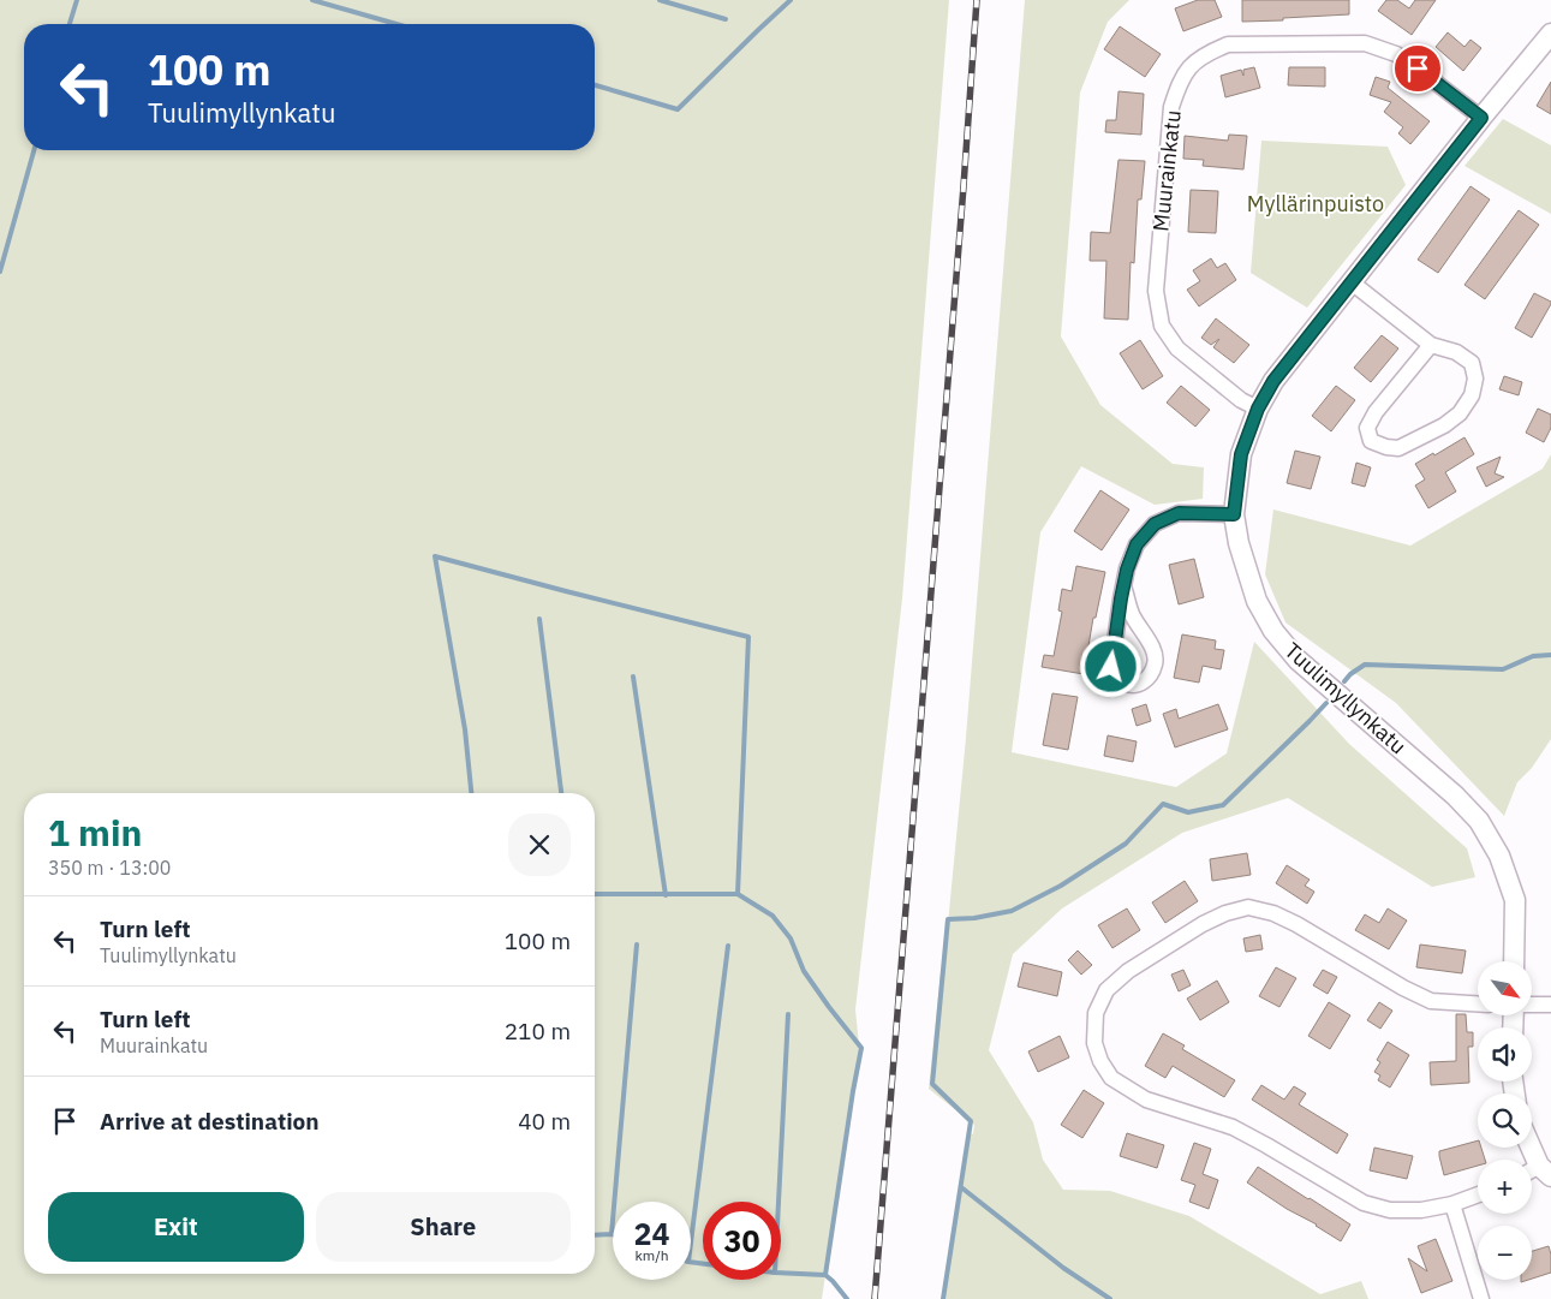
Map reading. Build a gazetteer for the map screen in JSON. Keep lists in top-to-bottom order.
{
  "streets": {
    "street": ["Muurainkatu", "Tuulimyllynkatu"]
  },
  "crossings": [
    ["Muurainkatu", "Tuulimyllynkatu"]
  ],
  "parks": ["Myllärinpuisto"],
  "north": "bottom right",
  "page": {
    "turn": ["100 m", "Tuulimyllynkatu"],
    "heading": ["1 min", "350 m · 13:00"],
    "list": [
      {
        "name": "Turn left",
        "note": "Tuulimyllynkatu",
        "value": "100 m"
      },
      {
        "name": "Turn left",
        "note": "Muurainkatu",
        "value": "210 m"
      },
      {
        "name": "Arrive at destination",
        "value": "40 m"
      }
    ],
    "map_buttons": ["+", "−"],
    "buttons": ["Exit", "Share"],
    "speed": "24 km/h",
    "limit": "30"
  }
}
